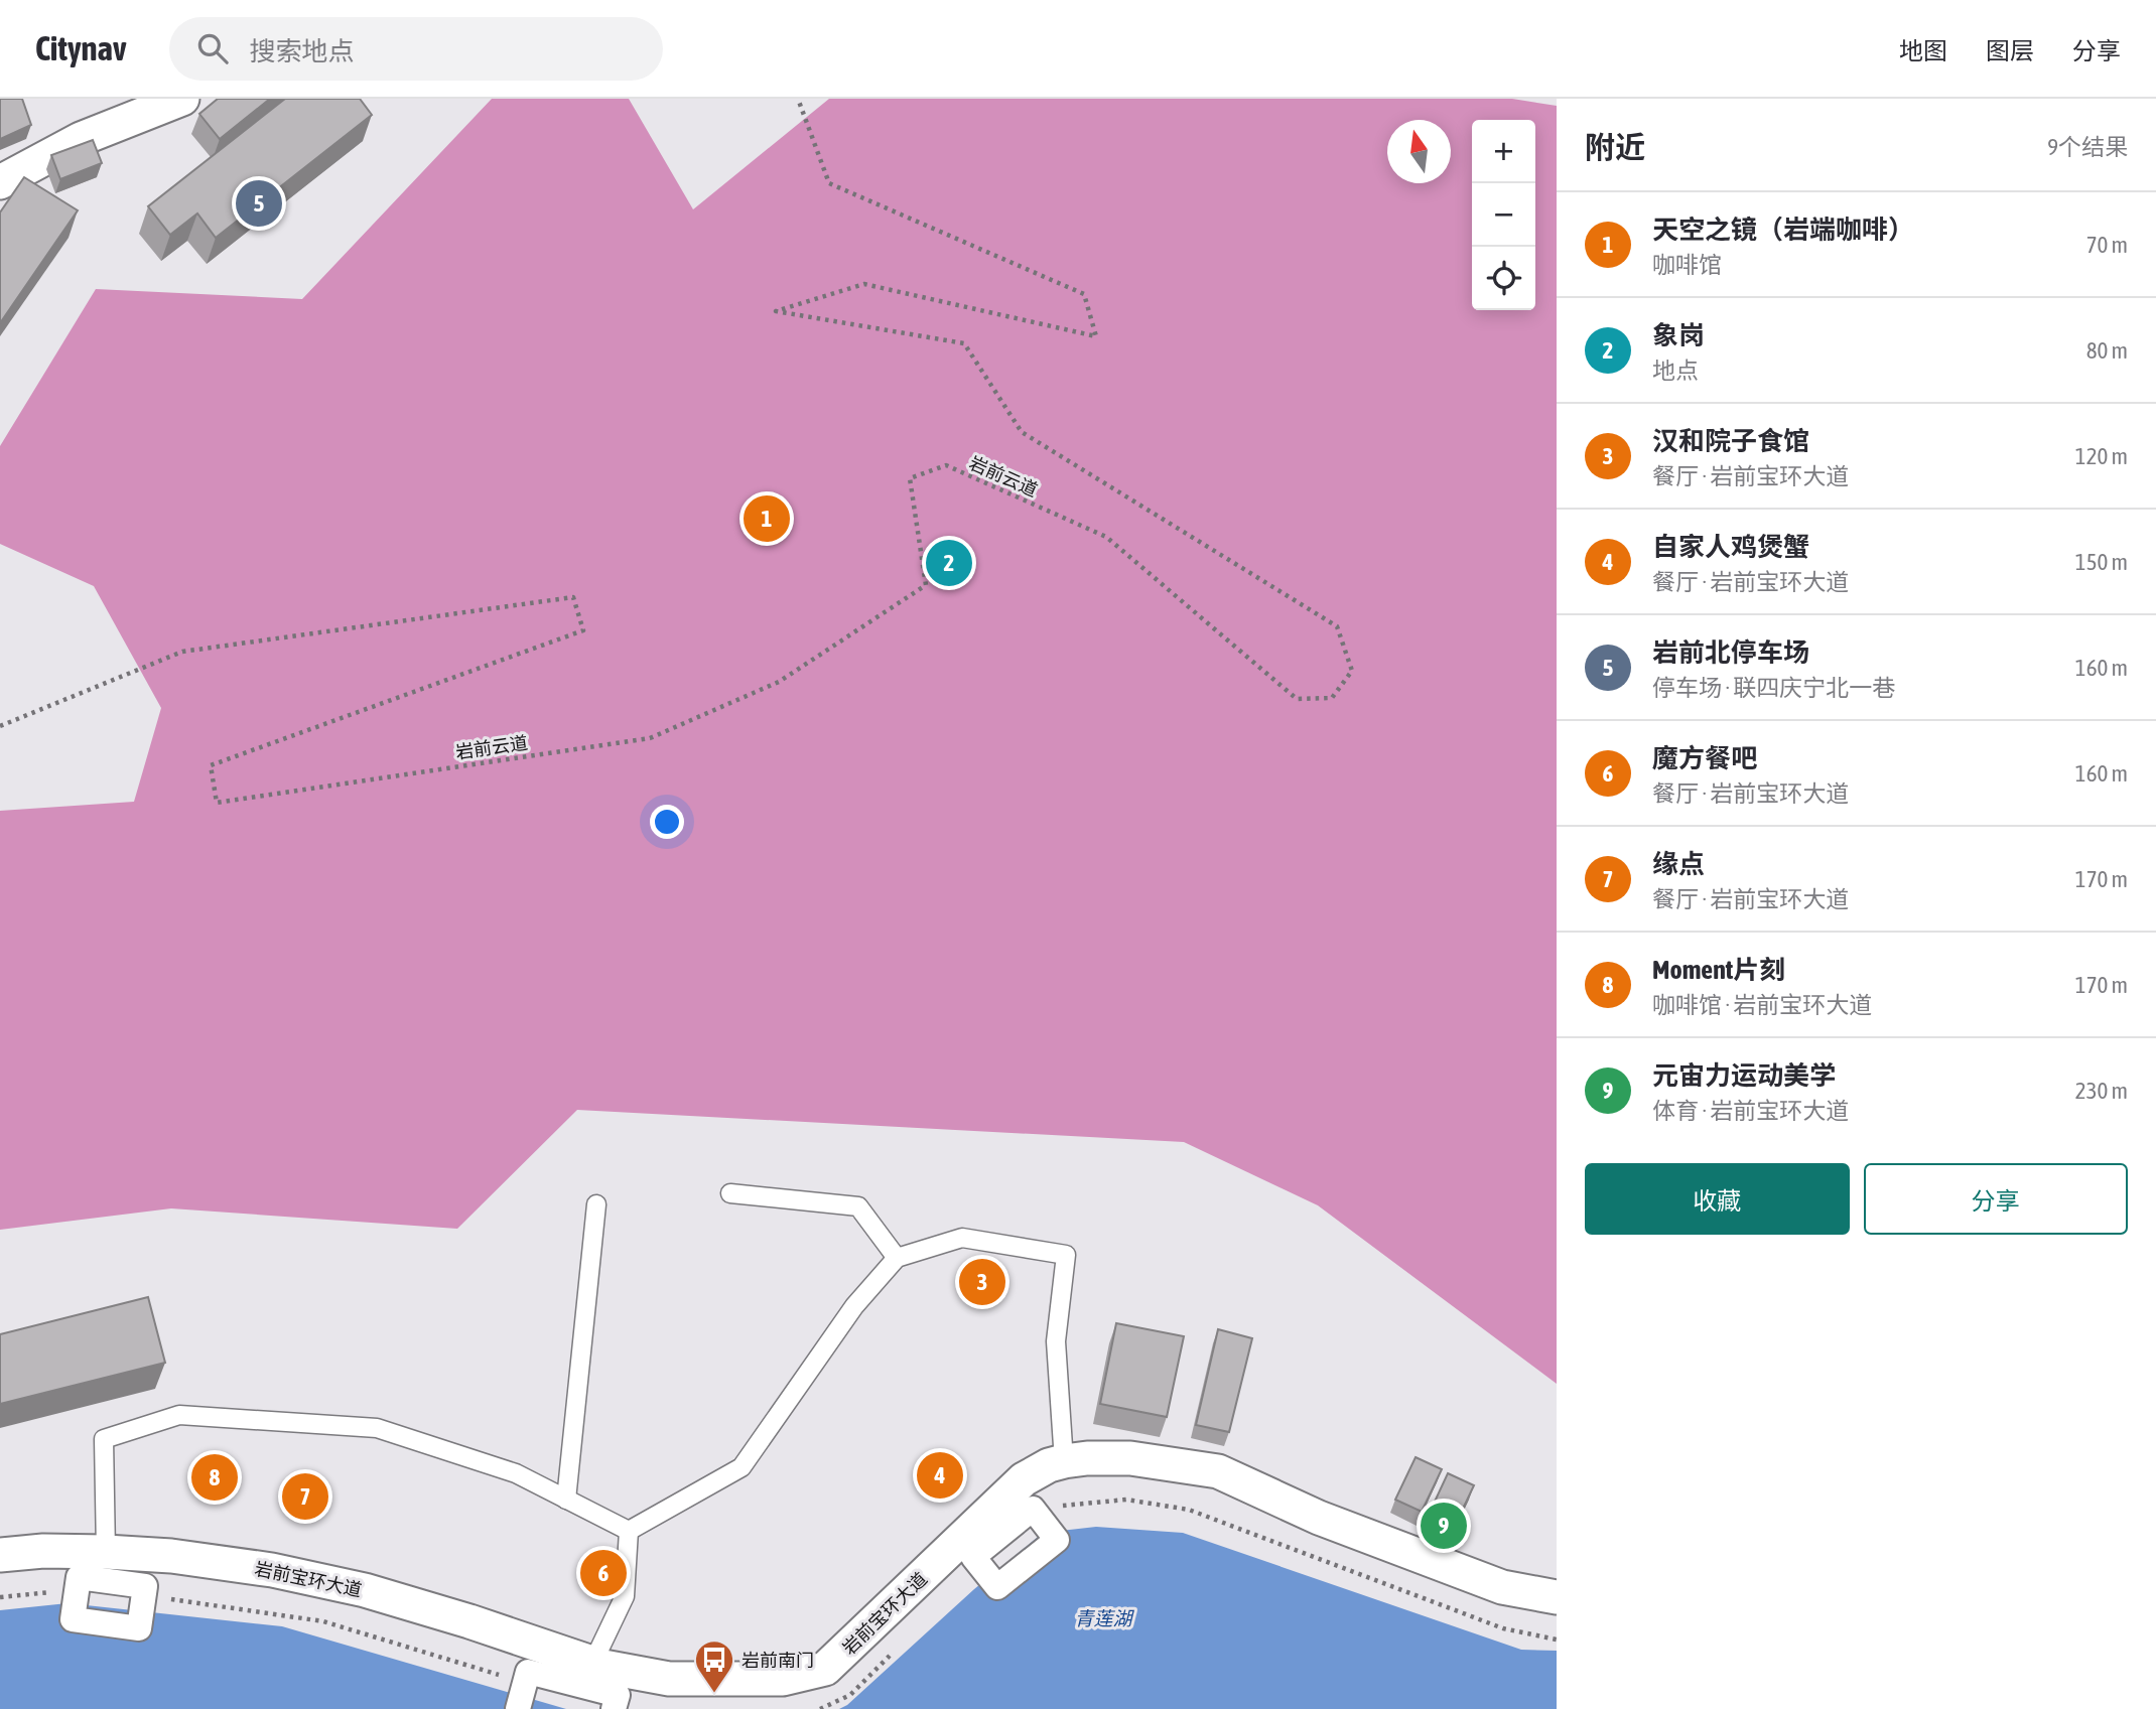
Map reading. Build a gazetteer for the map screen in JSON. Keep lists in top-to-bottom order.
{
  "streets": {
    "street": ["岩前宝环大道"],
    "path": ["岩前云道"]
  },
  "water": ["青莲湖"],
  "places": {
    "bus stop": ["岩前南门"]
  },
  "north": "top",
  "page": {
    "header": "Citynav",
    "search": "搜索地点",
    "nav": ["地图", "图层", "分享"],
    "heading": ["附近", "9个结果"],
    "map_buttons": ["+", "−"],
    "pins": [
      "5",
      "1",
      "2",
      "3",
      "4",
      "8",
      "7",
      "9",
      "6"
    ],
    "list": [
      {
        "mark": "1",
        "name": "天空之镜（岩端咖啡）",
        "note": "咖啡馆",
        "value": "70 m"
      },
      {
        "mark": "2",
        "name": "象岗",
        "note": "地点",
        "value": "80 m"
      },
      {
        "mark": "3",
        "name": "汉和院子食馆",
        "note": "餐厅 · 岩前宝环大道",
        "value": "120 m"
      },
      {
        "mark": "4",
        "name": "自家人鸡煲蟹",
        "note": "餐厅 · 岩前宝环大道",
        "value": "150 m"
      },
      {
        "mark": "5",
        "name": "岩前北停车场",
        "note": "停车场 · 联四庆宁北一巷",
        "value": "160 m"
      },
      {
        "mark": "6",
        "name": "魔方餐吧",
        "note": "餐厅 · 岩前宝环大道",
        "value": "160 m"
      },
      {
        "mark": "7",
        "name": "缘点",
        "note": "餐厅 · 岩前宝环大道",
        "value": "170 m"
      },
      {
        "mark": "8",
        "name": "Moment片刻",
        "note": "咖啡馆 · 岩前宝环大道",
        "value": "170 m"
      },
      {
        "mark": "9",
        "name": "元宙力运动美学",
        "note": "体育 · 岩前宝环大道",
        "value": "230 m"
      }
    ],
    "buttons": ["收藏", "分享"]
  }
}
